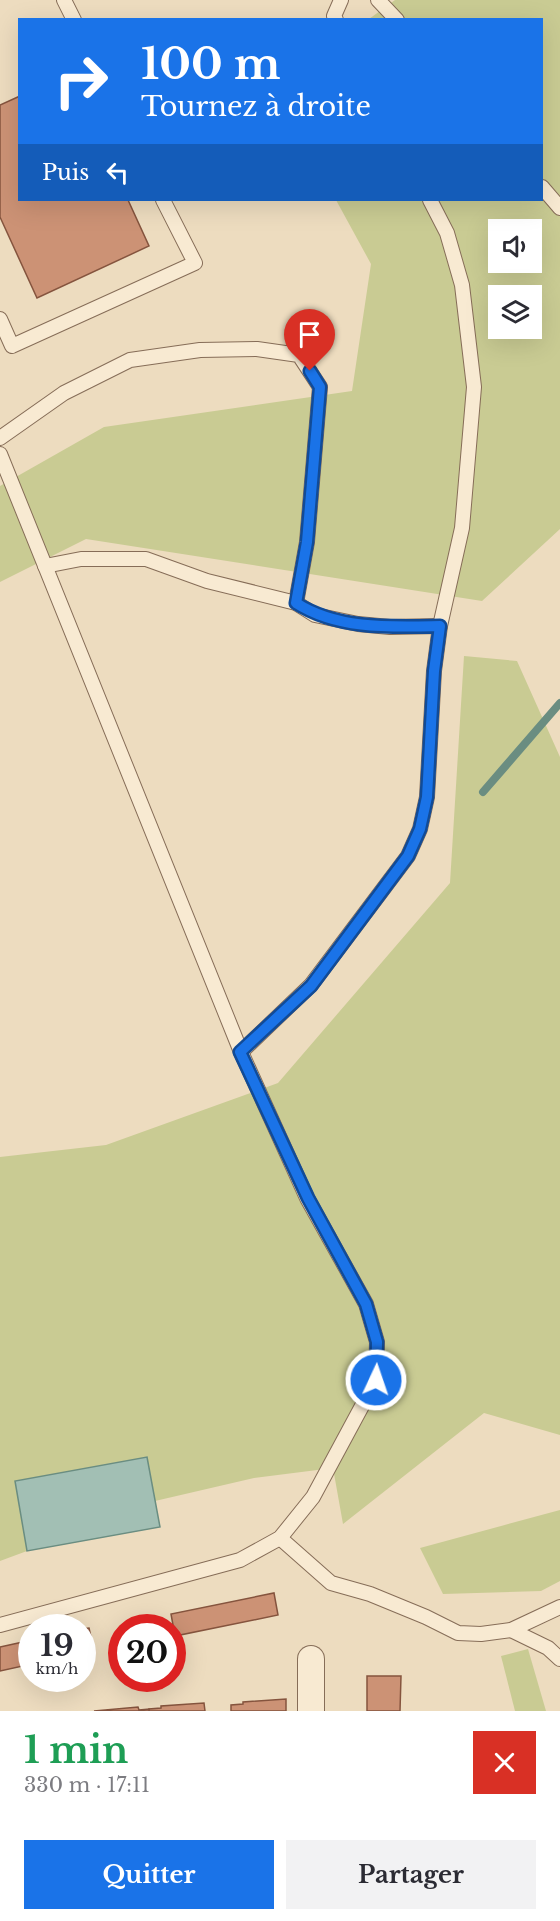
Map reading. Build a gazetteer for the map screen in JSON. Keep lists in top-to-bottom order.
{
  "page": {
    "turn": ["100 m", "Tournez à droite"],
    "then": "Puis",
    "speed": "19 km/h",
    "limit": "20",
    "heading": ["1 min", "330 m · 17:11"],
    "buttons": ["Quitter", "Partager"]
  }
}
